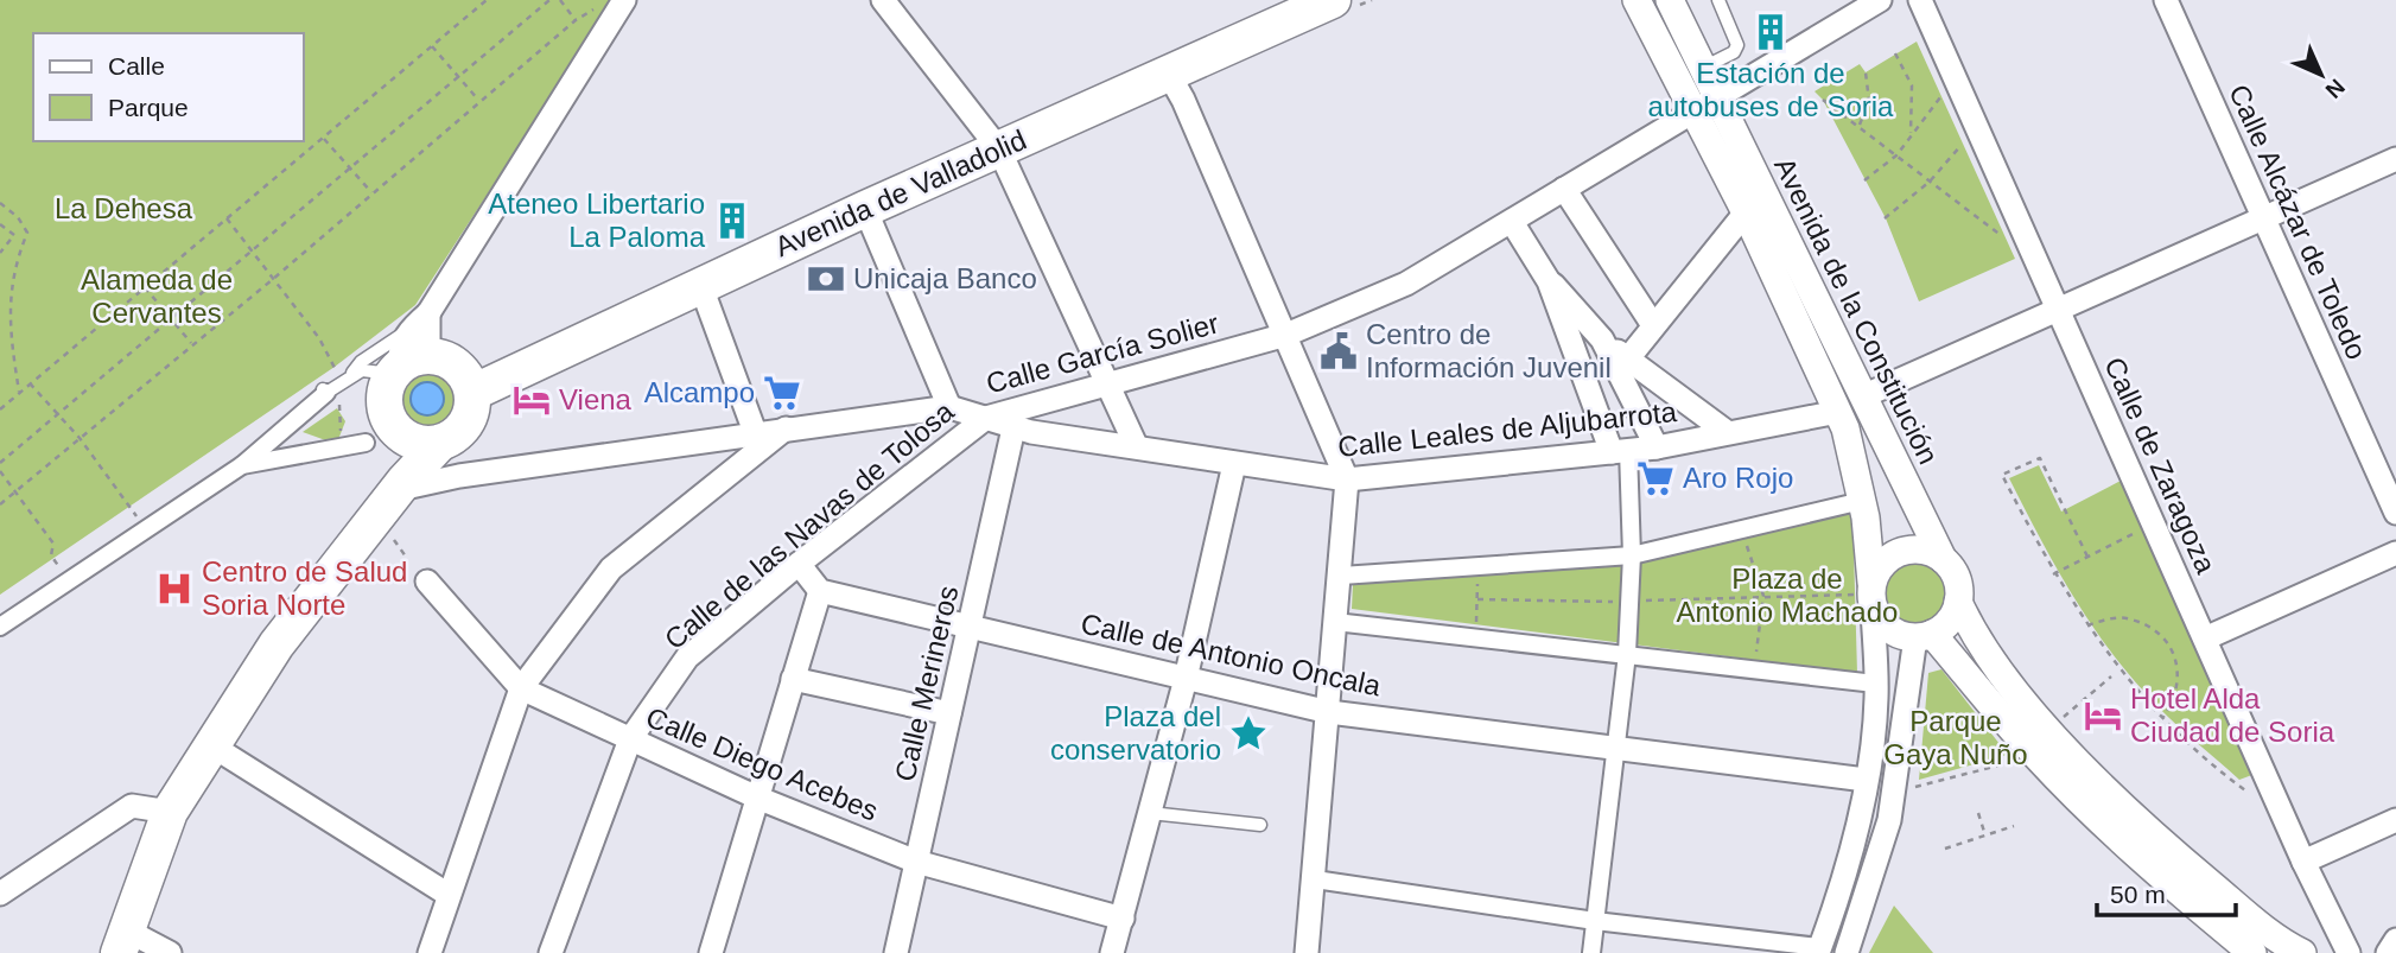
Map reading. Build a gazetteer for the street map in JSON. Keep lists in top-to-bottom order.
{
  "streets": {
    "main road": ["Avenida de Valladolid"],
    "street": [
      "Calle Alcázar de Toledo",
      "Avenida de la Constitución",
      "Calle García Solier",
      "Calle Leales de Aljubarrota",
      "Calle de Zaragoza",
      "Calle de las Navas de Tolosa",
      "Calle de Antonio Oncala",
      "Calle Merineros",
      "Calle Diego Acebes"
    ]
  },
  "crossings": [
    ["Avenida de la Constitución", "Calle García Solier"],
    ["Avenida de la Constitución", "Calle Leales de Aljubarrota"],
    ["Calle García Solier", "Calle Leales de Aljubarrota"],
    ["Calle García Solier", "Calle de las Navas de Tolosa"],
    ["Calle Leales de Aljubarrota", "Calle de las Navas de Tolosa"],
    ["Calle Leales de Aljubarrota", "Calle Merineros"],
    ["Calle de las Navas de Tolosa", "Calle Diego Acebes"],
    ["Calle de Antonio Oncala", "Calle Merineros"],
    ["Calle Merineros", "Calle Diego Acebes"]
  ],
  "parks": [
    "La Dehesa",
    "Alameda de Cervantes",
    "Plaza de Antonio Machado",
    "Parque Gaya Nuño"
  ],
  "places": {
    "building": ["Estación de autobuses de Soria", "Ateneo Libertario La Paloma"],
    "bank": ["Unicaja Banco"],
    "public building": ["Centro de Información Juvenil"],
    "supermarket": ["Alcampo", "Aro Rojo"],
    "hotel": ["Viena", "Hotel Alda Ciudad de Soria"],
    "hospital": ["Centro de Salud Soria Norte"],
    "place": ["Plaza del conservatorio"]
  },
  "legend": ["Calle", "Parque"],
  "scale_bar": "50 m",
  "north": "bottom right"
}
